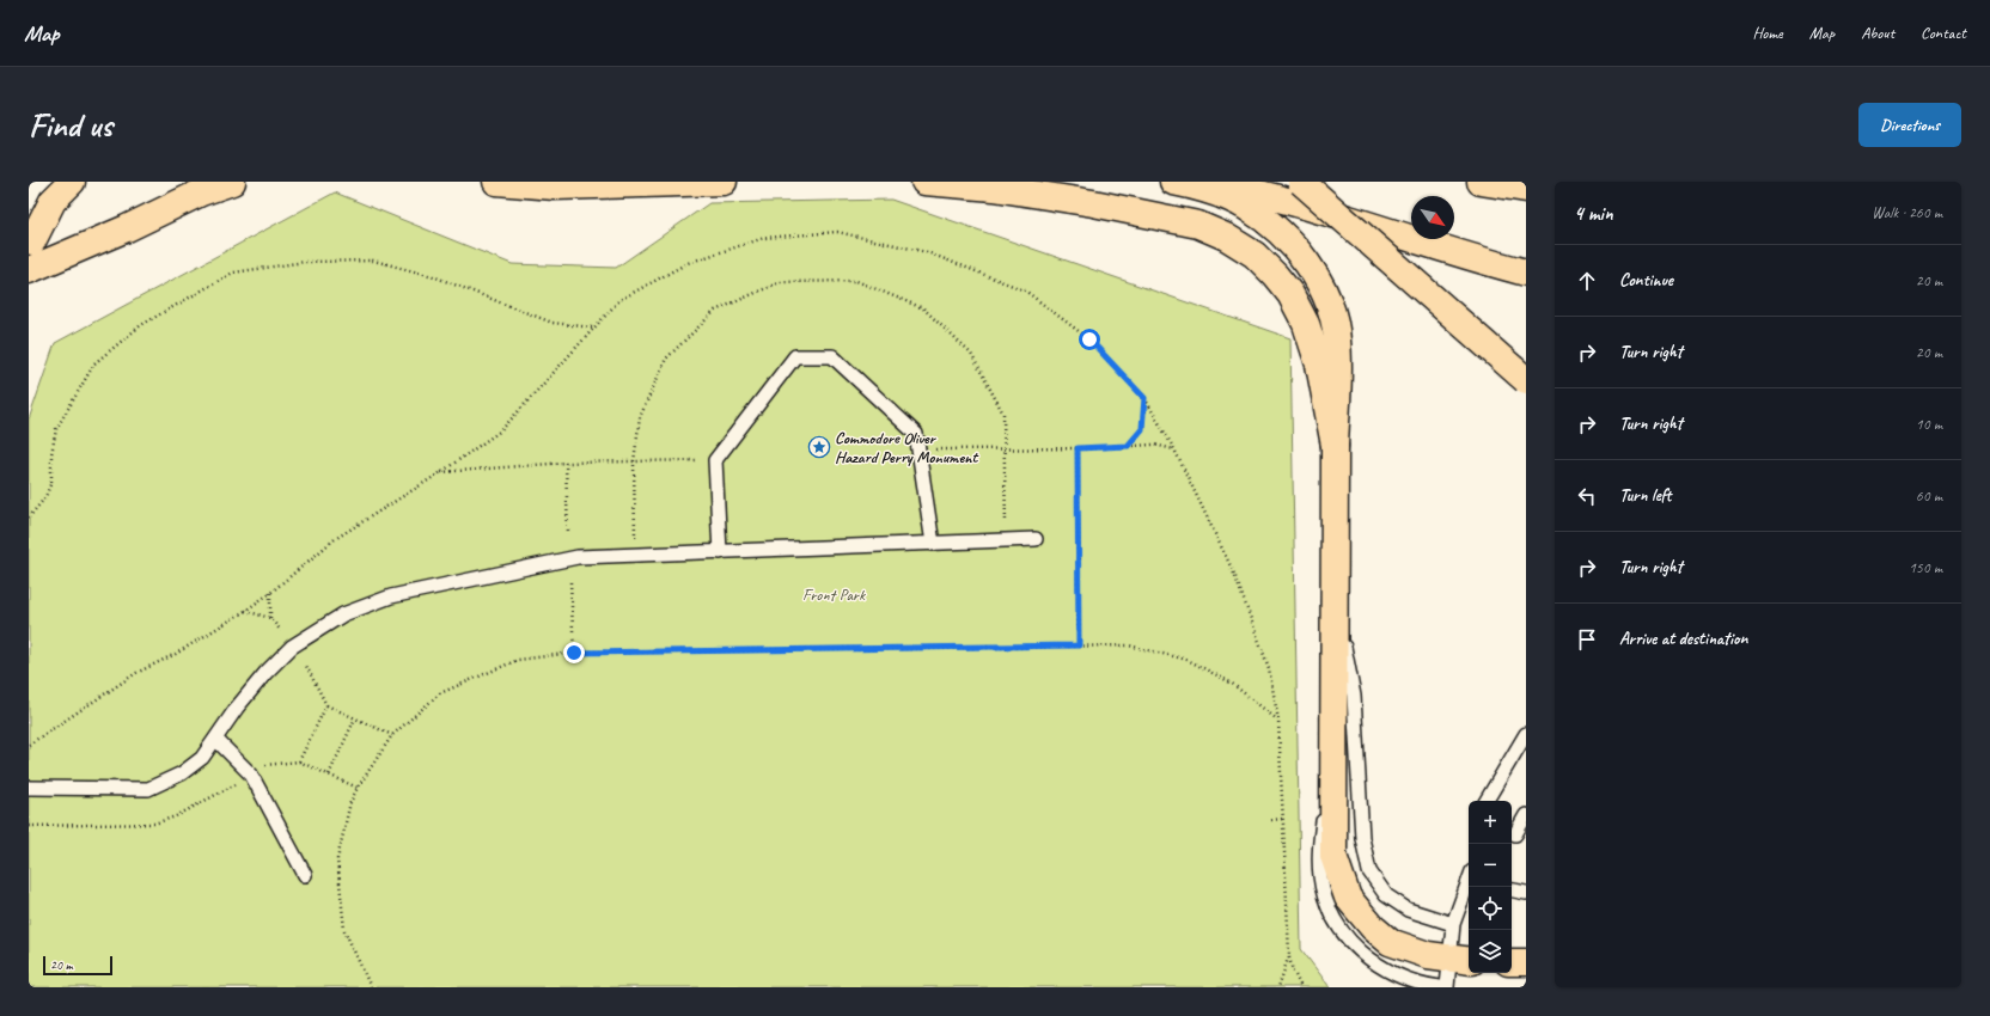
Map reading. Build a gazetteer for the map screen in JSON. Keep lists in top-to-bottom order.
{
  "parks": ["Front Park"],
  "places": {
    "place": ["Commodore Oliver Hazard Perry Monument"]
  },
  "scale_bar": "20 m",
  "north": "bottom right",
  "page": {
    "header": "Map",
    "nav": [
      "Home",
      "Map",
      "About",
      "Contact"
    ],
    "buttons": "Directions",
    "title": "Find us",
    "heading": ["4 min", "Walk · 260 m"],
    "list": [
      ["Continue", "20 m"],
      ["Turn right", "20 m"],
      ["Turn right", "10 m"],
      ["Turn left", "60 m"],
      ["Turn right", "150 m"],
      "Arrive at destination"
    ],
    "map_buttons": ["+", "−"],
    "scale": "20 m"
  }
}
